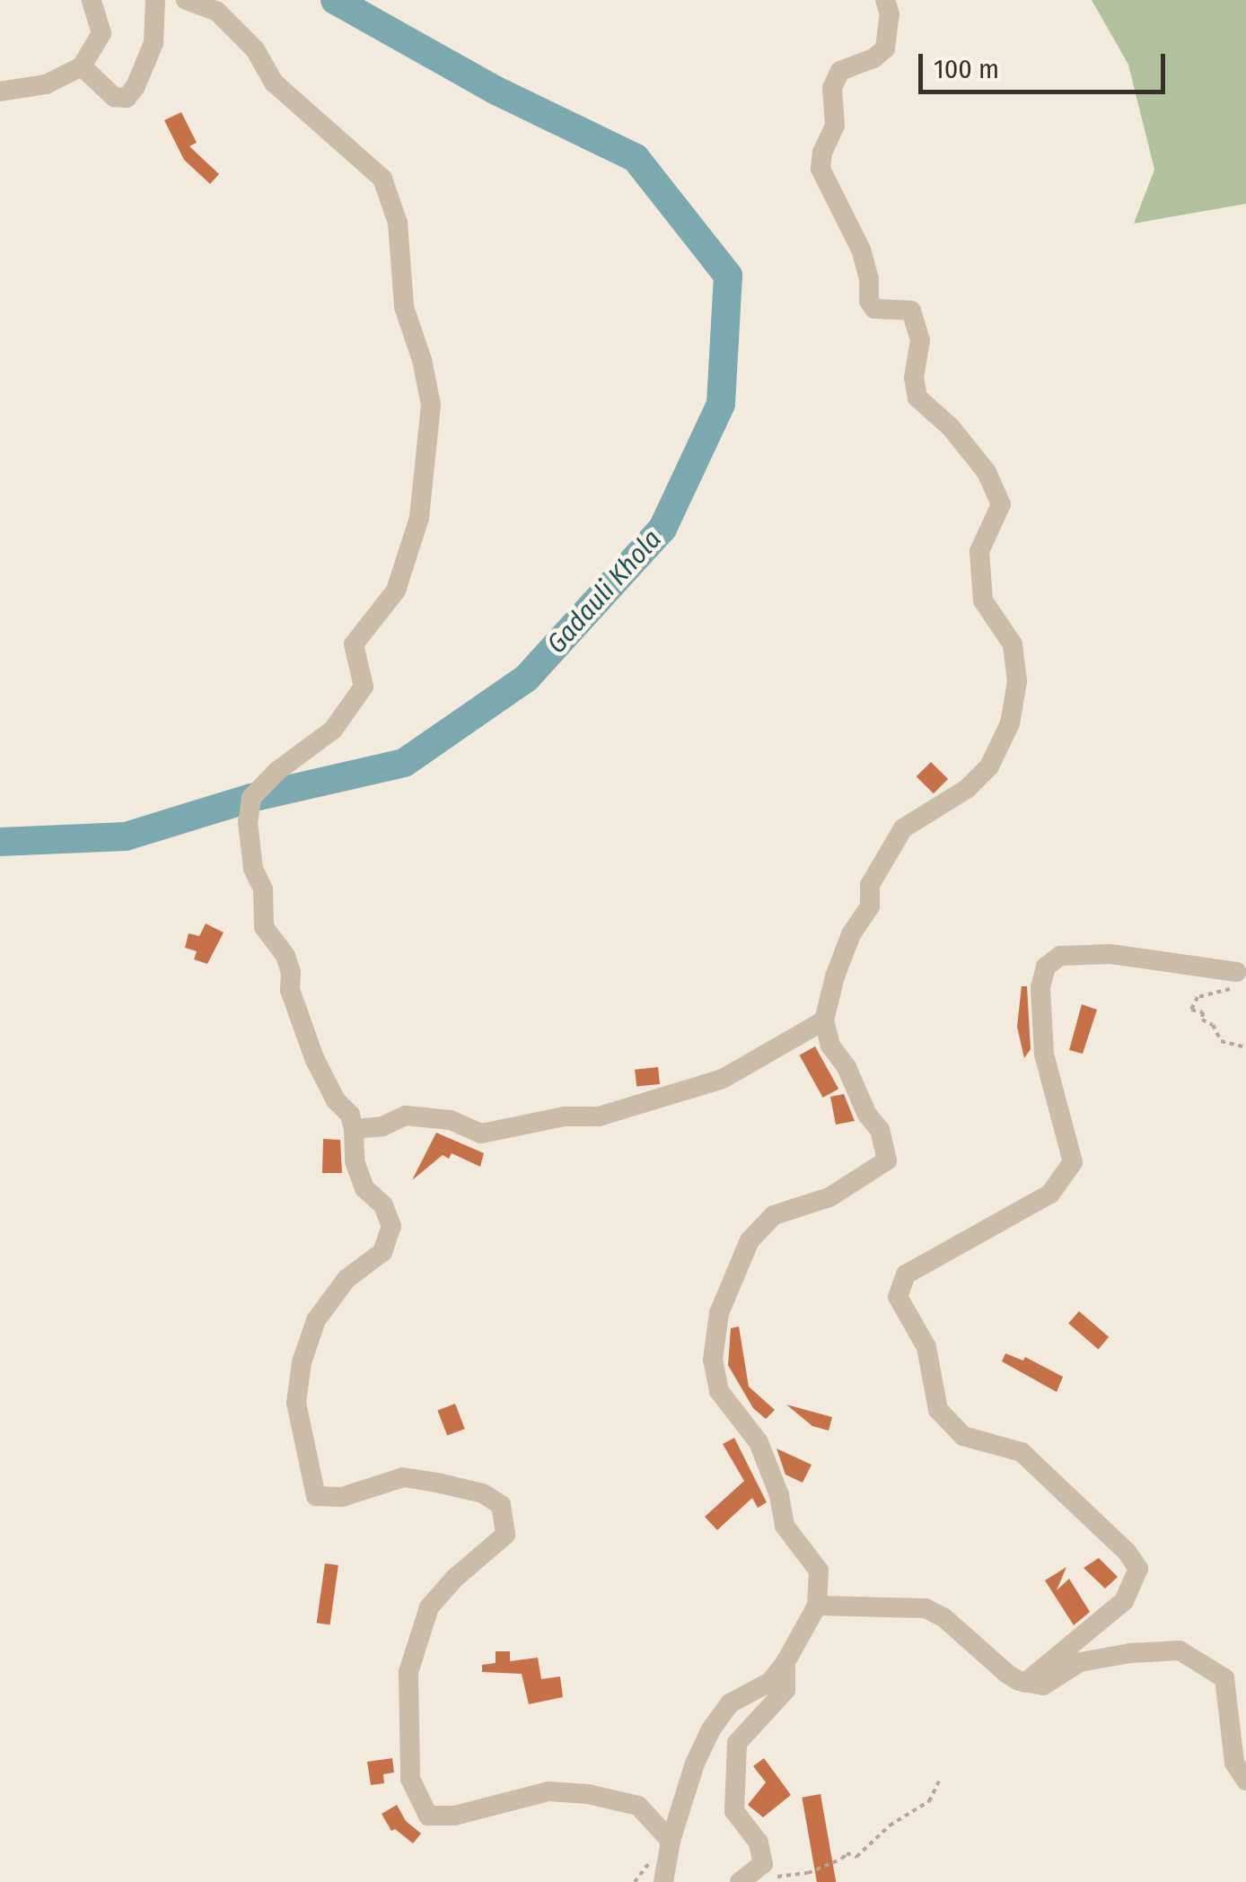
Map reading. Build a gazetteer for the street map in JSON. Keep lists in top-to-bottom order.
{
  "water": ["Gadauli Khola"],
  "scale_bar": "100 m"
}
